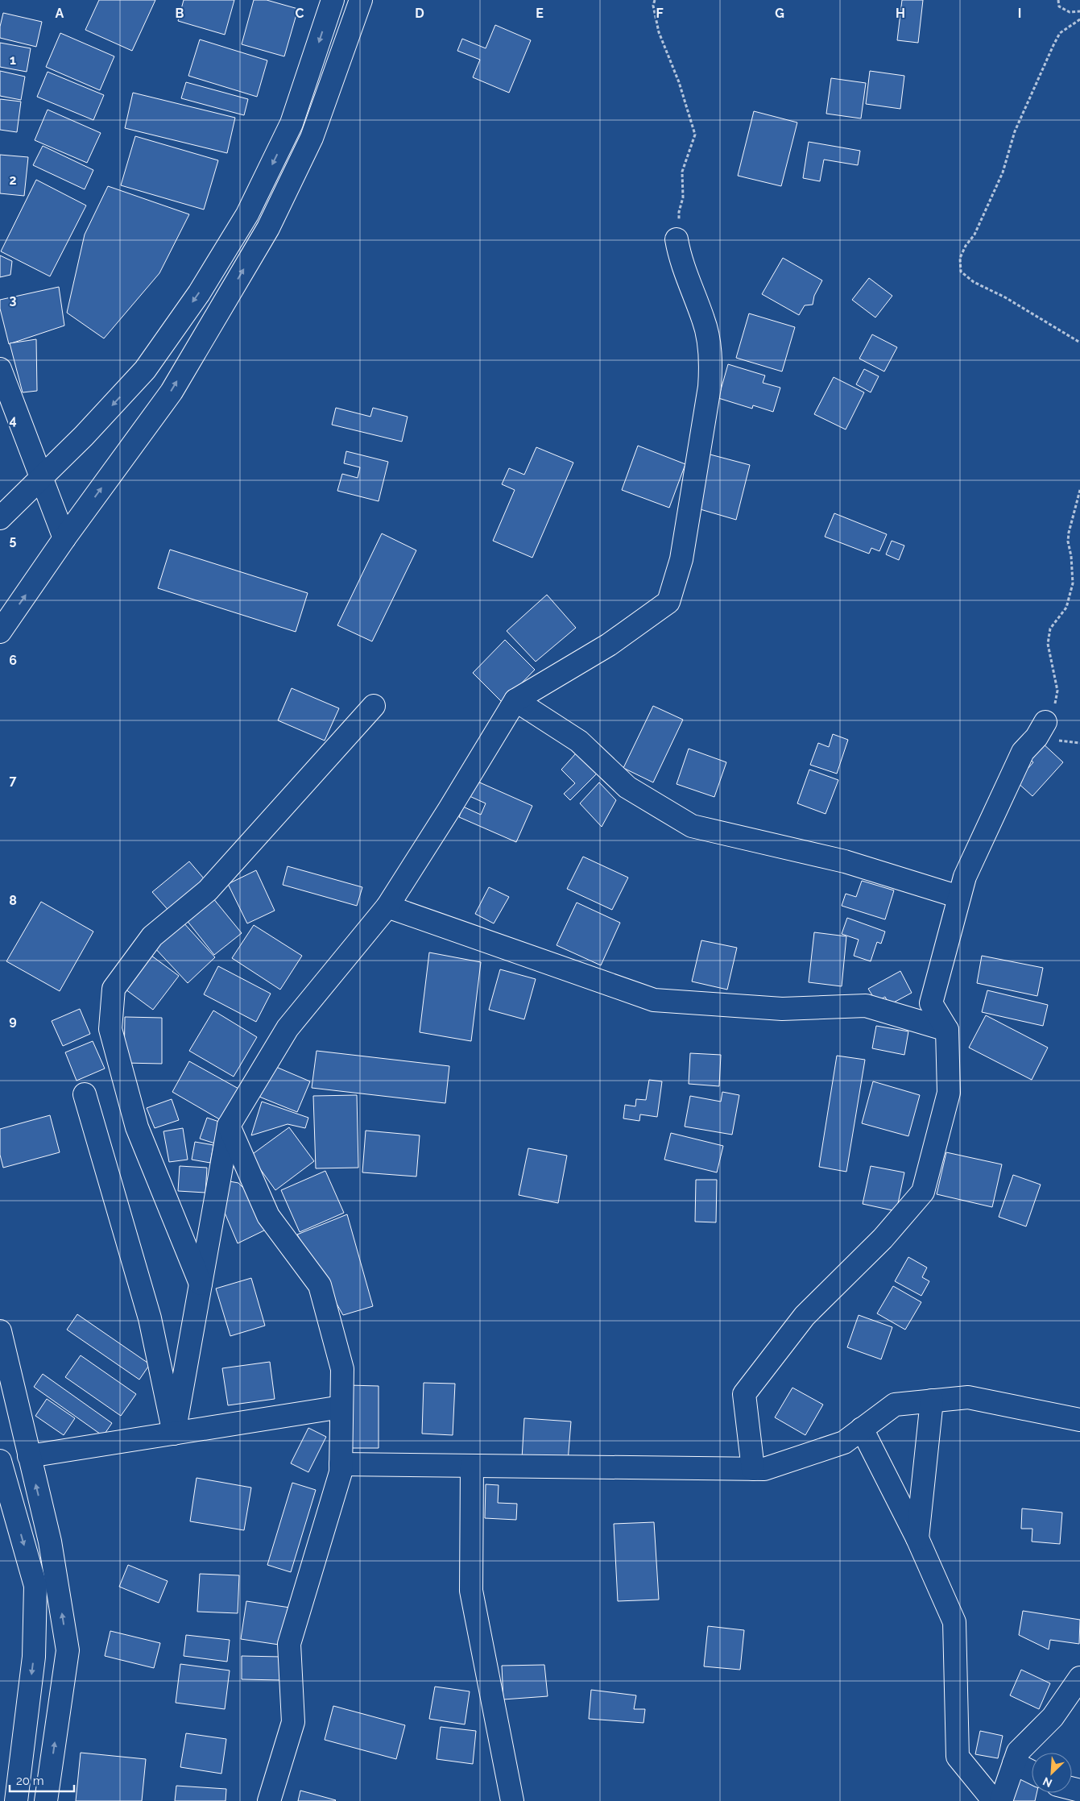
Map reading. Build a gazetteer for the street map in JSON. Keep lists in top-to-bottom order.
{
  "scale_bar": "20 m",
  "north": "bottom left",
  "grid": {
    "columns": [
      "A",
      "B",
      "C",
      "D",
      "E",
      "F",
      "G",
      "H",
      "I"
    ],
    "rows": [
      "1",
      "2",
      "3",
      "4",
      "5",
      "6",
      "7",
      "8",
      "9"
    ]
  }
}
